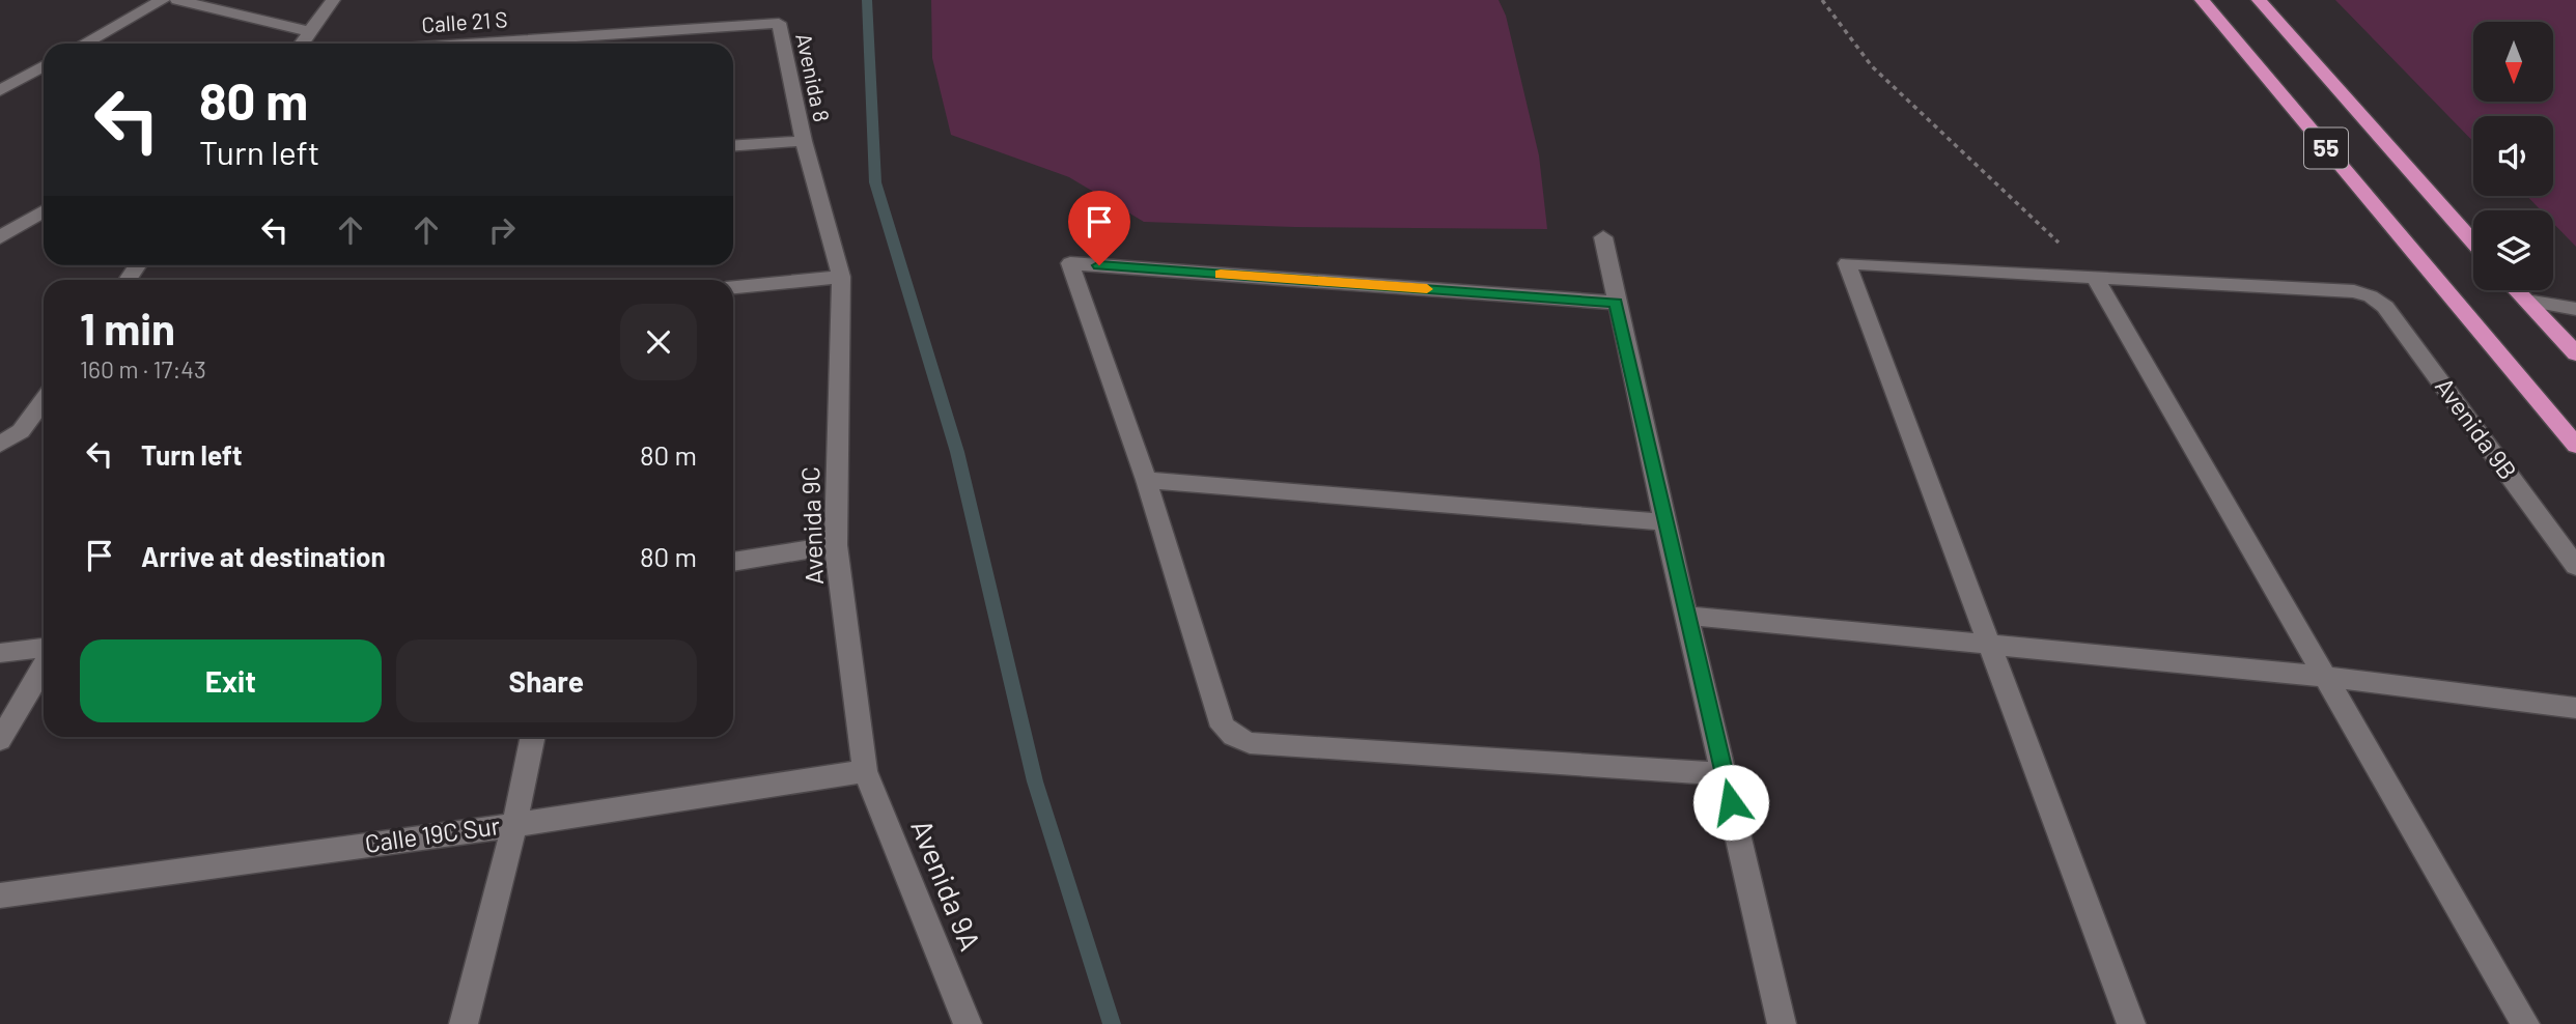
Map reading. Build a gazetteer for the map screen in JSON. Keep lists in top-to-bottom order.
{
  "streets": {
    "highway": ["55"],
    "street": [
      "Calle 21 S",
      "Avenida 8",
      "Avenida 9B",
      "Avenida 9C",
      "Calle 19C Sur",
      "Avenida 9A"
    ]
  },
  "crossings": [
    ["Calle 21 S", "Avenida 8"],
    ["Avenida 8", "Avenida 9C"],
    ["Avenida 9C", "Calle 19C Sur"],
    ["Avenida 9C", "Avenida 9A"],
    ["Calle 19C Sur", "Avenida 9A"]
  ],
  "north": "bottom",
  "page": {
    "turn": ["80 m", "Turn left"],
    "heading": ["1 min", "160 m · 17:43"],
    "list": [
      {
        "name": "Turn left",
        "value": "80 m"
      },
      {
        "name": "Arrive at destination",
        "value": "80 m"
      }
    ],
    "buttons": ["Exit", "Share"]
  }
}
